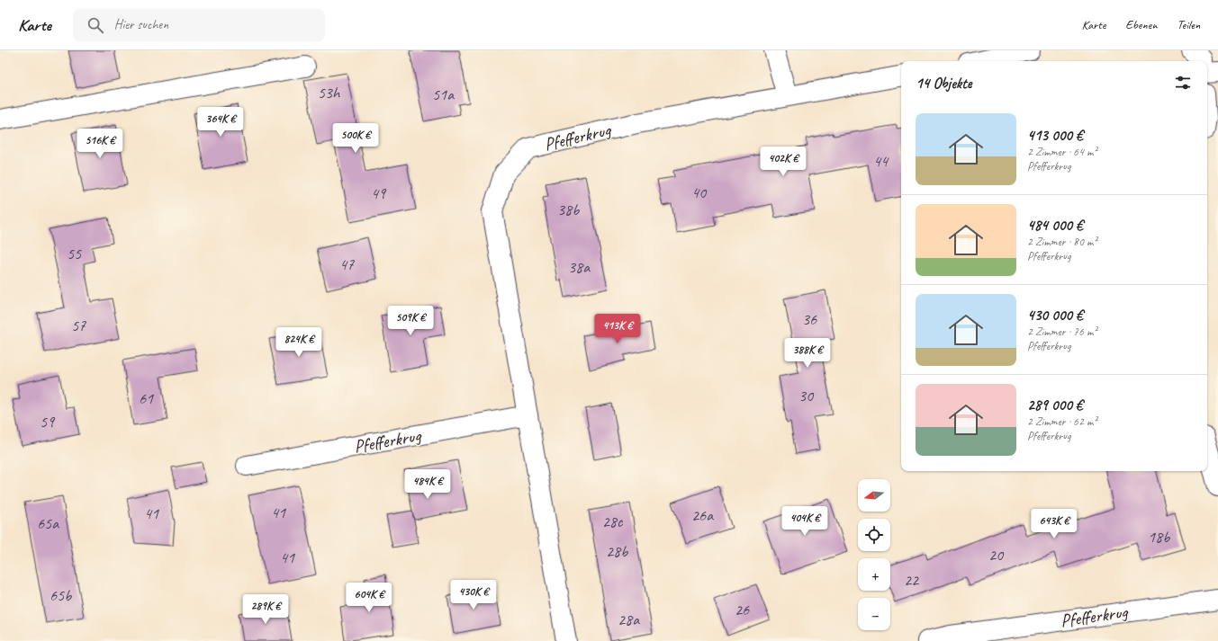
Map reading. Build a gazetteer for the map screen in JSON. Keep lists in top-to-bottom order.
{
  "streets": {
    "street": ["Pfefferkrug"]
  },
  "house_numbers": [
    "53h",
    "51a",
    "44",
    "40",
    "49",
    "38b",
    "55",
    "47",
    "38a",
    "36",
    "57",
    "30",
    "61",
    "59",
    "41",
    "41",
    "26a",
    "28c",
    "65a",
    "18b",
    "28b",
    "20",
    "41",
    "22",
    "65b",
    "26",
    "28a"
  ],
  "north": "left",
  "page": {
    "header": "Karte",
    "search": "Hier suchen",
    "nav": ["Karte", "Ebenen", "Teilen"],
    "heading": "14 Objekte",
    "list": [
      {
        "name": "413 000 €",
        "note": "2 Zimmer · 64 m² · Pfefferkrug"
      },
      {
        "name": "484 000 €",
        "note": "2 Zimmer · 80 m² · Pfefferkrug"
      },
      {
        "name": "430 000 €",
        "note": "2 Zimmer · 76 m² · Pfefferkrug"
      },
      {
        "name": "289 000 €",
        "note": "2 Zimmer · 62 m² · Pfefferkrug"
      }
    ],
    "price": [
      "364K €",
      "500K €",
      "516K €",
      "402K €",
      "509K €",
      "413K €",
      "824K €",
      "388K €",
      "484K €",
      "404K €",
      "643K €",
      "430K €",
      "604K €",
      "289K €"
    ],
    "map_buttons": ["+", "−"]
  }
}
